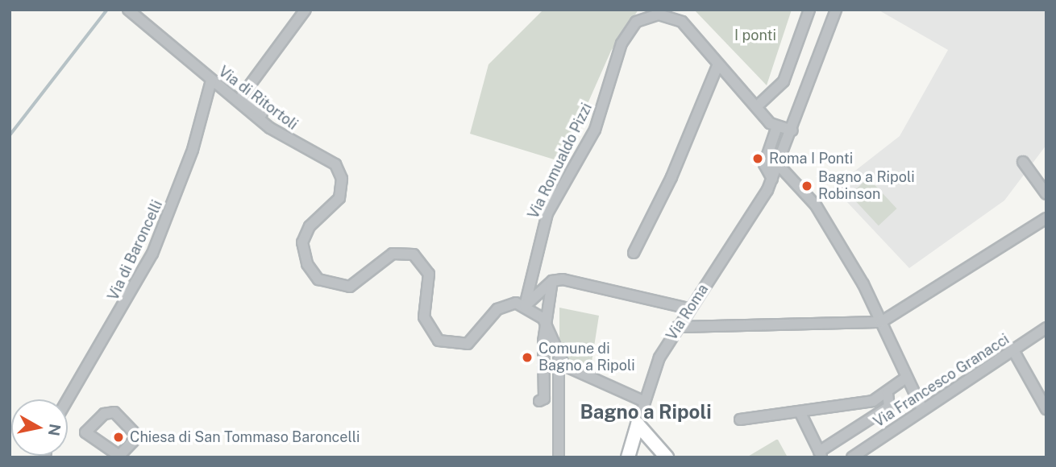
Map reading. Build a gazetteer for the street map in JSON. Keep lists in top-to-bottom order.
{
  "streets": {
    "main road": ["Via Roma"],
    "street": [
      "Via di Ritortoli",
      "Via Romualdo Pizzi",
      "Via di Baroncelli",
      "Via Francesco Granacci"
    ]
  },
  "crossings": [
    ["Via di Ritortoli", "Via Romualdo Pizzi"],
    ["Via di Ritortoli", "Via di Baroncelli"]
  ],
  "districts": ["Bagno a Ripoli"],
  "parks": ["I ponti"],
  "places": [
    "Roma I Ponti",
    "Bagno a Ripoli Robinson",
    "Comune di Bagno a Ripoli",
    "Chiesa di San Tommaso Baroncelli"
  ],
  "north": "right"
}
